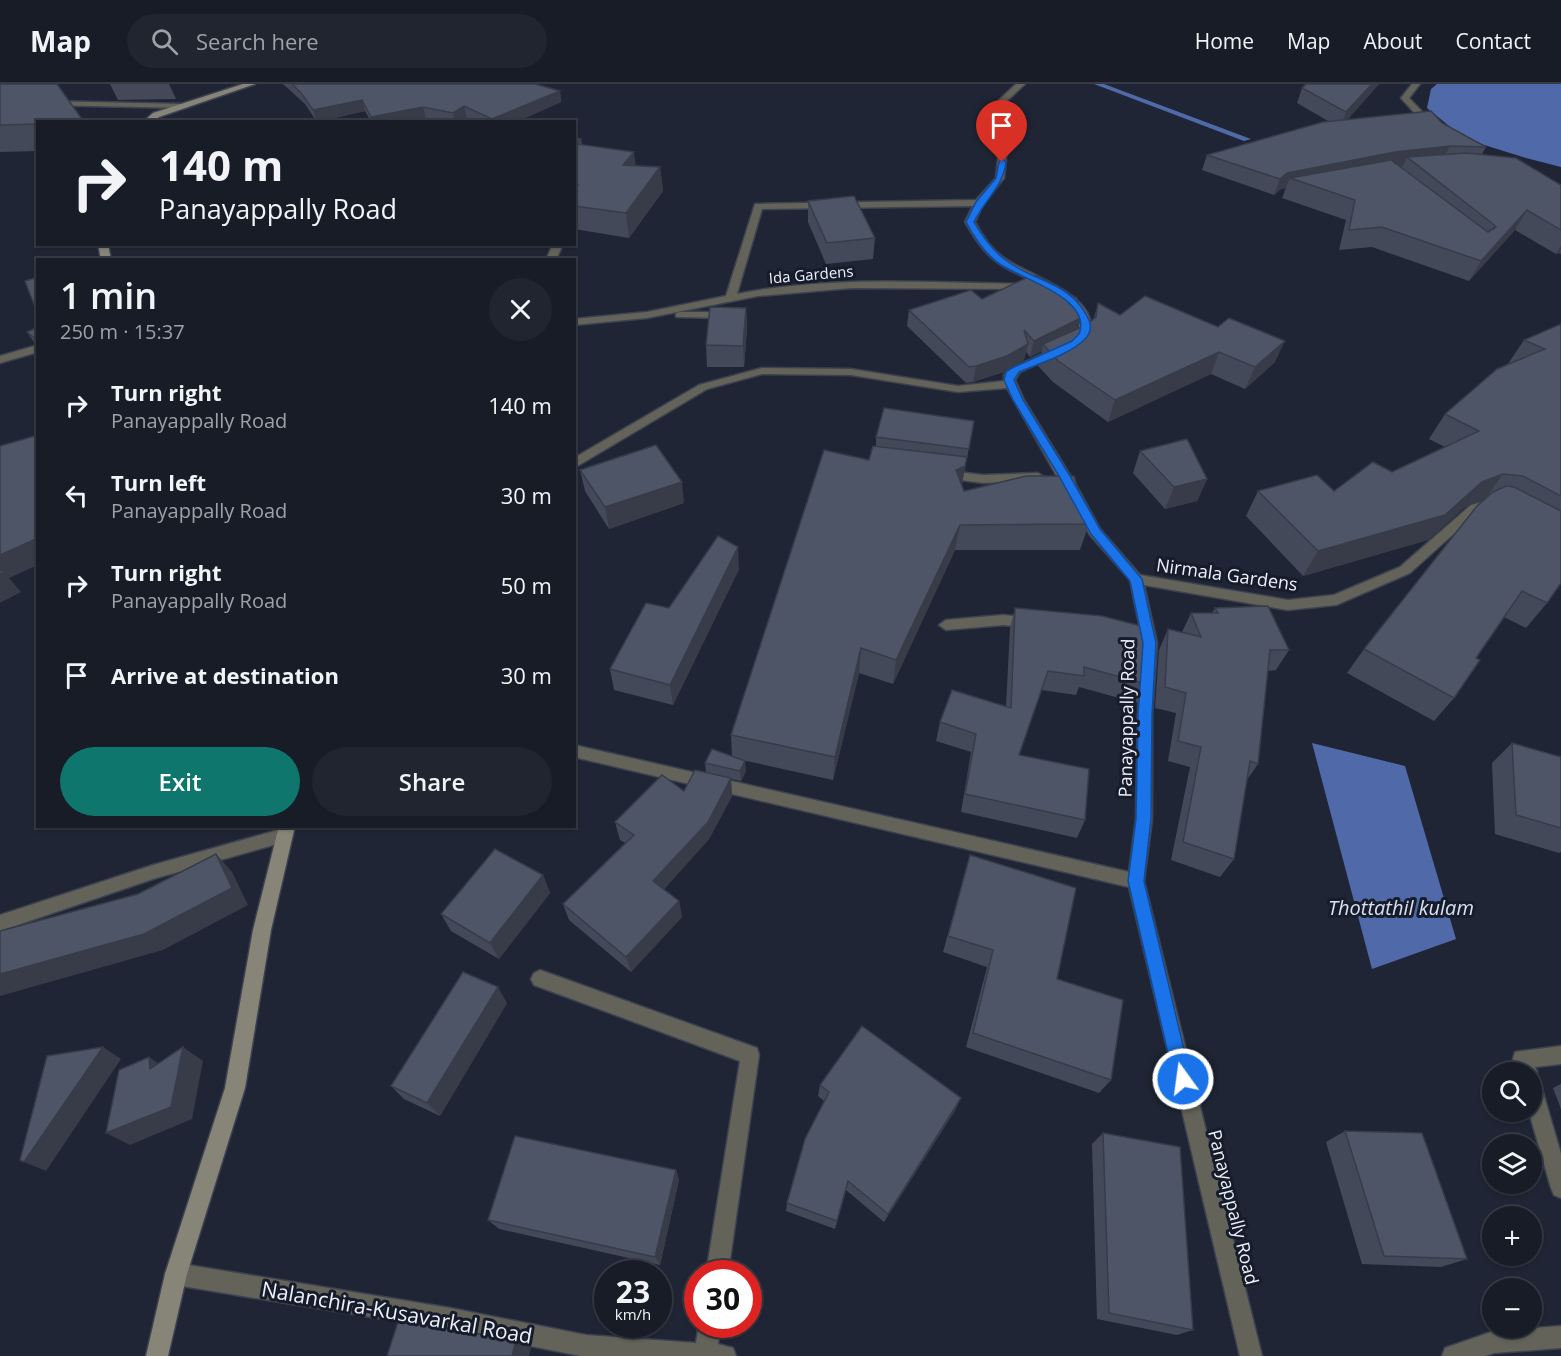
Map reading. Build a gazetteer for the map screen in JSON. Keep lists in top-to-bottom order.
{
  "streets": {
    "street": [
      "Ida Gardens",
      "Nirmala Gardens",
      "Panayappally Road",
      "Nalanchira-Kusavarkal Road"
    ]
  },
  "crossings": [
    ["Nirmala Gardens", "Panayappally Road"]
  ],
  "water": ["Thottathil kulam"],
  "page": {
    "header": "Map",
    "search": "Search here",
    "nav": [
      "Home",
      "Map",
      "About",
      "Contact"
    ],
    "turn": ["140 m", "Panayappally Road"],
    "heading": ["1 min", "250 m · 15:37"],
    "list": [
      {
        "name": "Turn right",
        "note": "Panayappally Road",
        "value": "140 m"
      },
      {
        "name": "Turn left",
        "note": "Panayappally Road",
        "value": "30 m"
      },
      {
        "name": "Turn right",
        "note": "Panayappally Road",
        "value": "50 m"
      },
      {
        "name": "Arrive at destination",
        "value": "30 m"
      }
    ],
    "buttons": ["Exit", "Share"],
    "map_buttons": ["+", "−"],
    "speed": "23 km/h",
    "limit": "30"
  }
}
